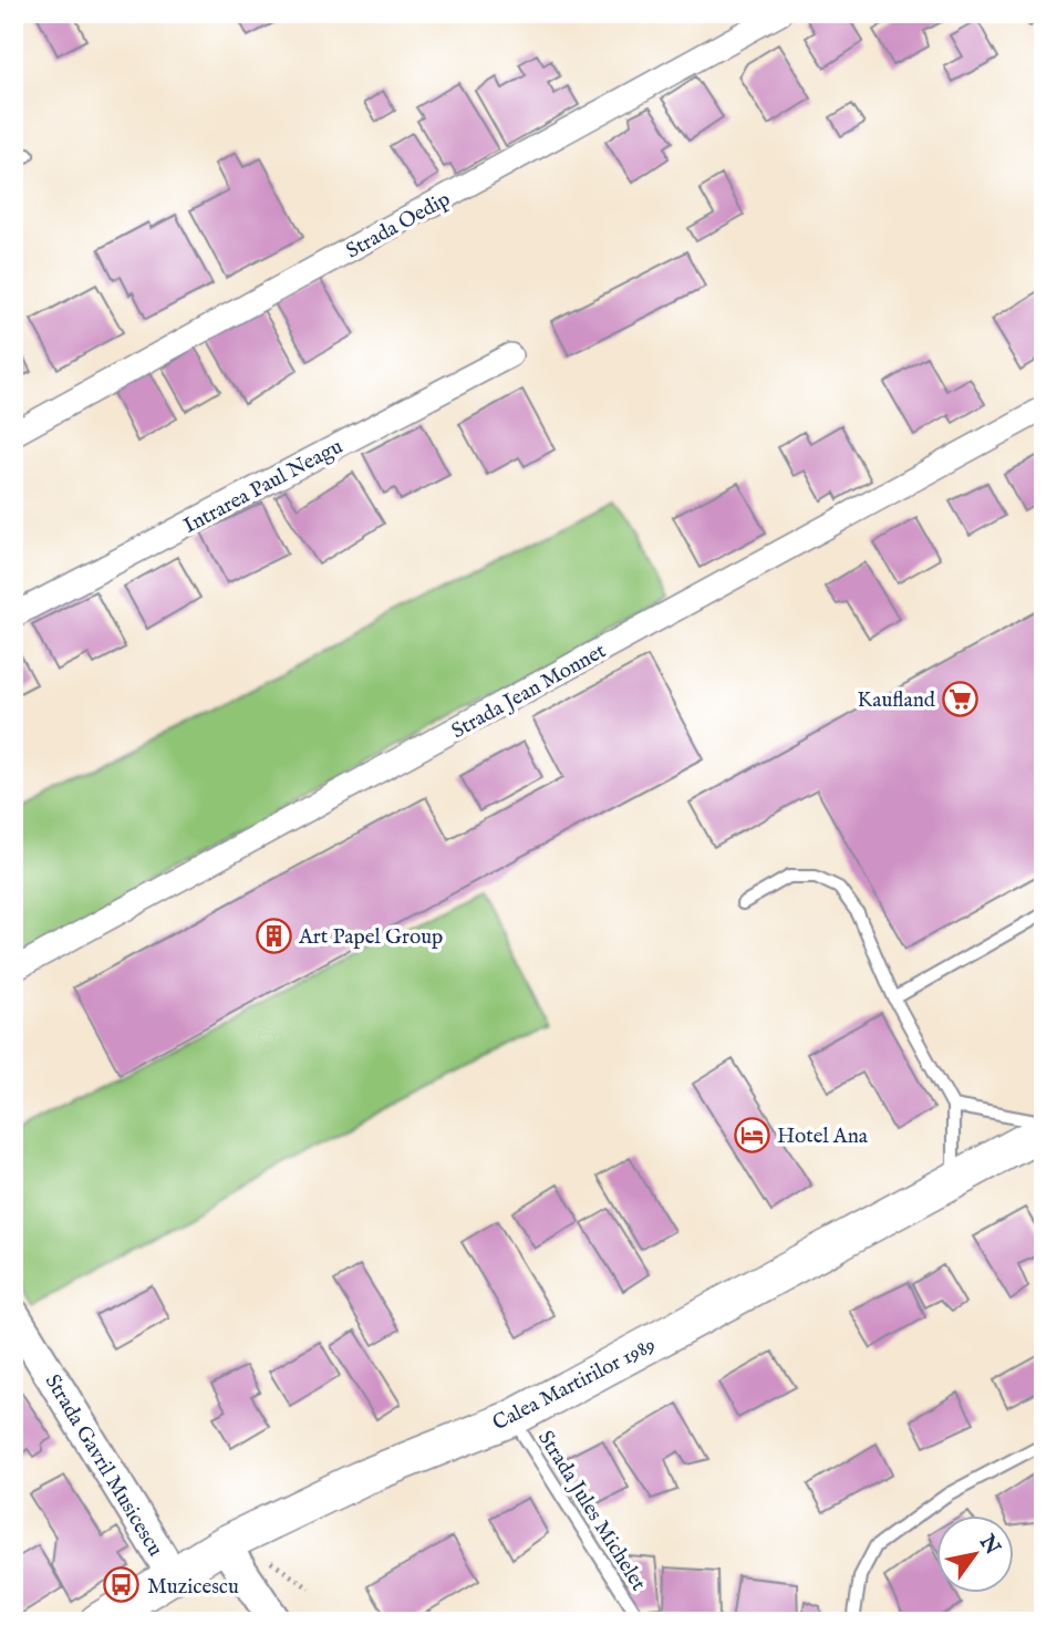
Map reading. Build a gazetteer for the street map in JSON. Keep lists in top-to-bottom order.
{
  "streets": {
    "main road": ["Calea Martirilor 1989"],
    "street": [
      "Strada Oedip",
      "Intrarea Paul Neagu",
      "Strada Jean Monnet",
      "Strada Gavril Musicescu"
    ],
    "lane": ["Strada Jules Michelet"]
  },
  "crossings": [
    ["Calea Martirilor 1989", "Strada Gavril Musicescu"],
    ["Calea Martirilor 1989", "Strada Jules Michelet"]
  ],
  "places": {
    "supermarket": ["Kaufland"],
    "building": ["Art Papel Group"],
    "hotel": ["Hotel Ana"],
    "bus stop": ["Muzicescu"]
  },
  "north": "top right"
}
